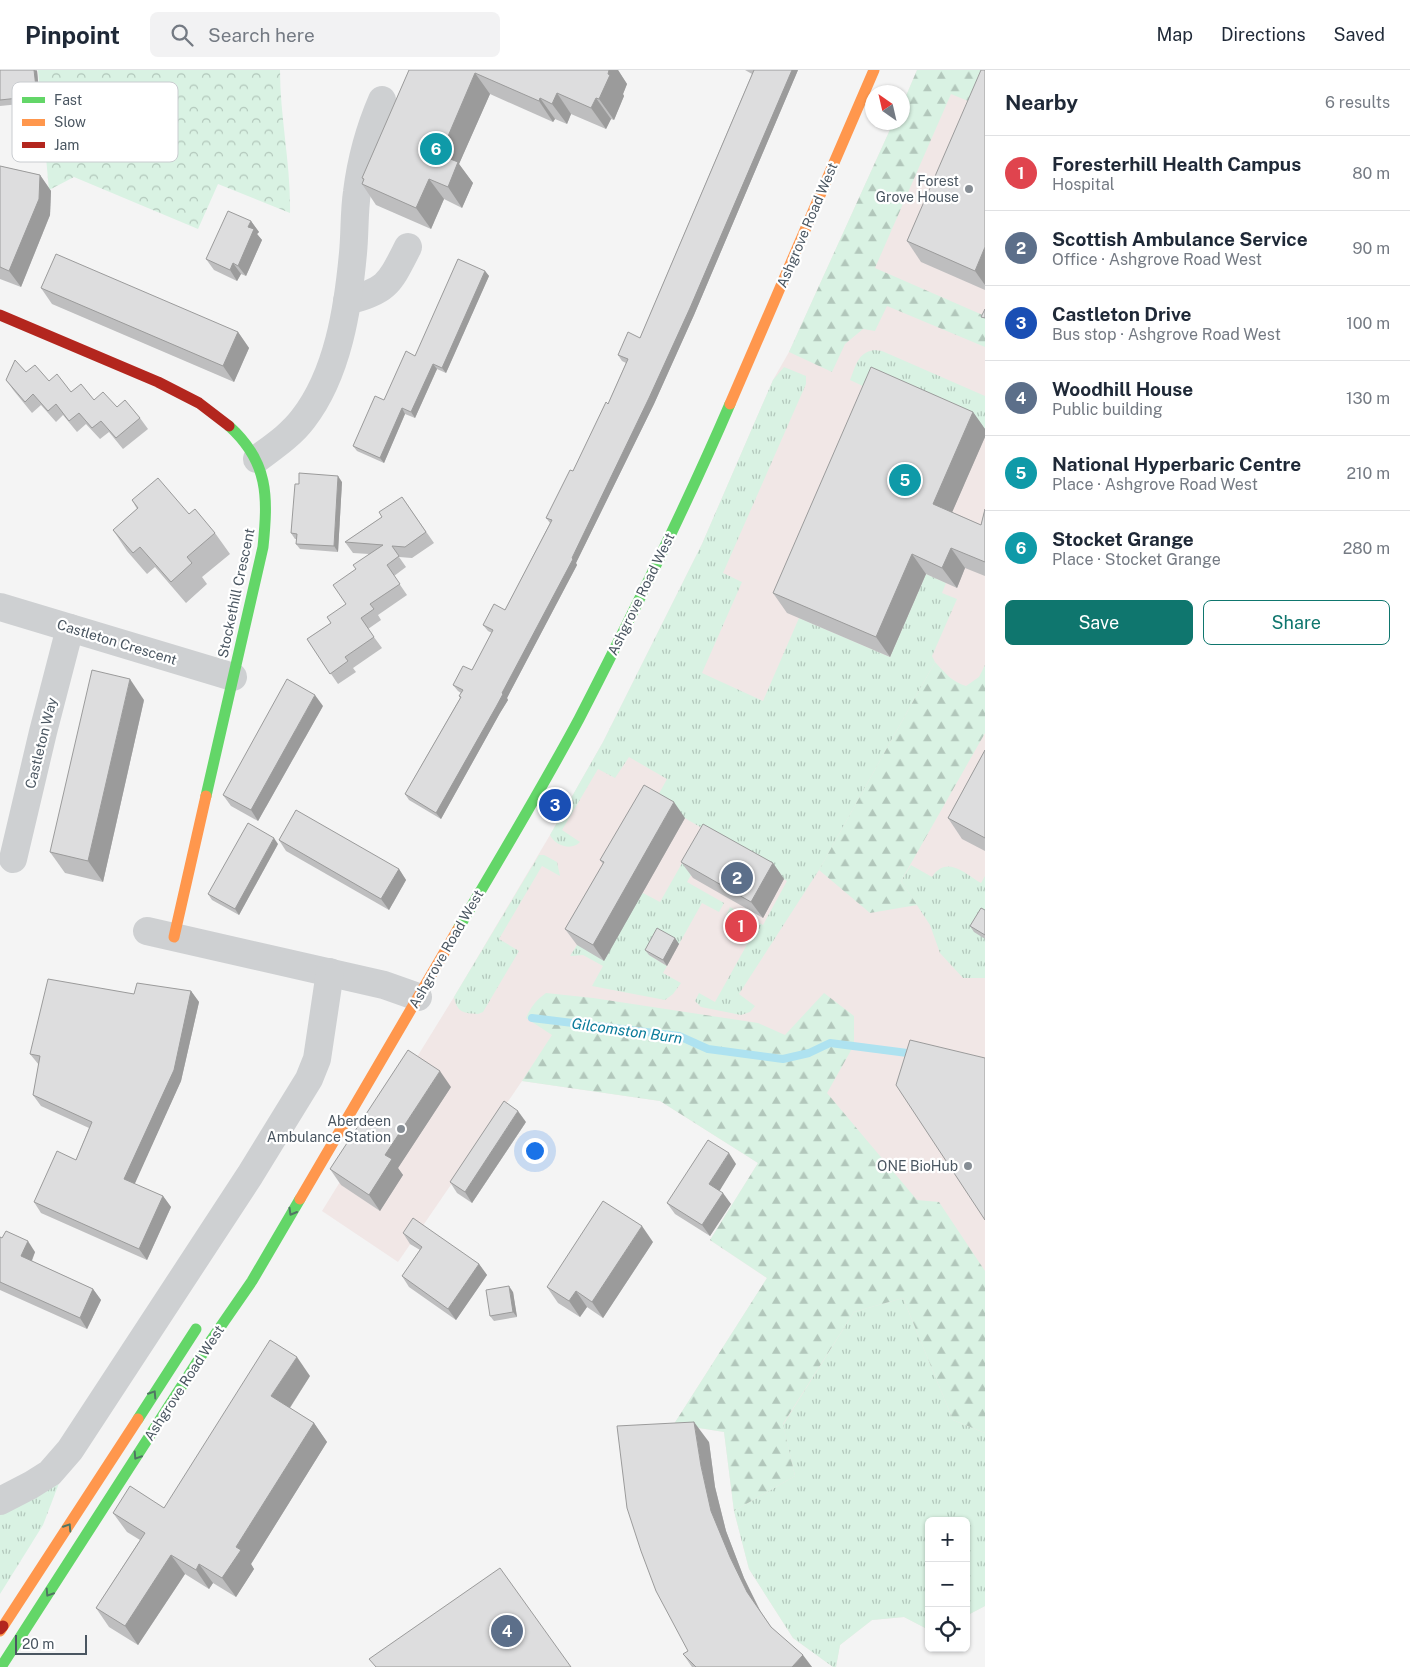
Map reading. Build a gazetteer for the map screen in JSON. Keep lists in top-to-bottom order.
{
  "streets": {
    "street": [
      "Ashgrove Road West",
      "Stockethill Crescent",
      "Castleton Crescent",
      "Castleton Way"
    ]
  },
  "crossings": [
    ["Stockethill Crescent", "Castleton Crescent"],
    ["Castleton Crescent", "Castleton Way"]
  ],
  "water": ["Gilcomston Burn"],
  "places": ["Forest Grove House", "Aberdeen Ambulance Station", "ONE BioHub"],
  "legend": ["Fast", "Slow", "Jam"],
  "scale_bar": "20 m",
  "north": "top left",
  "page": {
    "header": "Pinpoint",
    "search": "Search here",
    "nav": ["Map", "Directions", "Saved"],
    "heading": ["Nearby", "6 results"],
    "pins": [
      "6",
      "5",
      "3",
      "2",
      "1",
      "4"
    ],
    "list": [
      {
        "mark": "1",
        "name": "Foresterhill Health Campus",
        "note": "Hospital",
        "value": "80 m"
      },
      {
        "mark": "2",
        "name": "Scottish Ambulance Service",
        "note": "Office · Ashgrove Road West",
        "value": "90 m"
      },
      {
        "mark": "3",
        "name": "Castleton Drive",
        "note": "Bus stop · Ashgrove Road West",
        "value": "100 m"
      },
      {
        "mark": "4",
        "name": "Woodhill House",
        "note": "Public building",
        "value": "130 m"
      },
      {
        "mark": "5",
        "name": "National Hyperbaric Centre",
        "note": "Place · Ashgrove Road West",
        "value": "210 m"
      },
      {
        "mark": "6",
        "name": "Stocket Grange",
        "note": "Place · Stocket Grange",
        "value": "280 m"
      }
    ],
    "buttons": ["Save", "Share"],
    "map_buttons": ["+", "−"],
    "scale": "20 m"
  }
}
